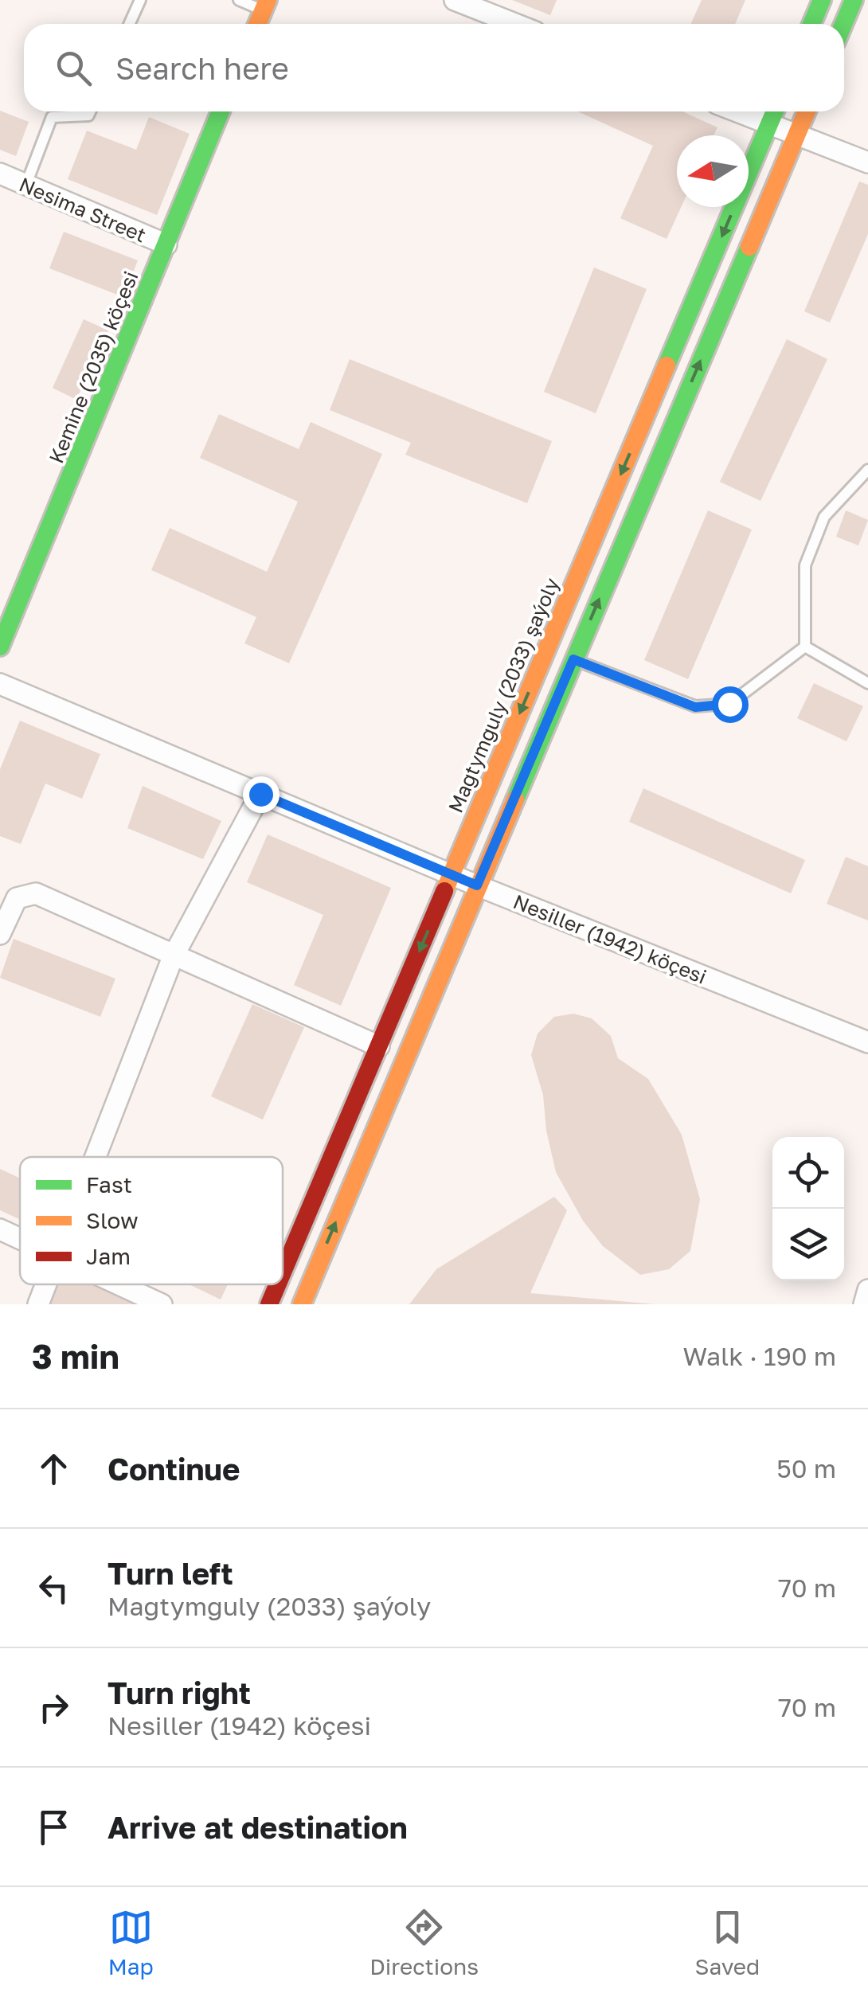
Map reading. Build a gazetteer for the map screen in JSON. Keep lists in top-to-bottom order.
{
  "streets": {
    "main road": ["Kemine (2035) köçesi", "Magtymguly (2033) şaýoly"],
    "street": ["Nesima Street", "Nesiller (1942) köçesi"]
  },
  "crossings": [
    ["Nesima Street", "Kemine (2035) köçesi"],
    ["Magtymguly (2033) şaýoly", "Nesiller (1942) köçesi"]
  ],
  "legend": ["Fast", "Slow", "Jam"],
  "north": "left",
  "page": {
    "search": "Search here",
    "heading": ["3 min", "Walk · 190 m"],
    "list": [
      ["Continue", "50 m"],
      ["Turn left", "Magtymguly (2033) şaýoly", "70 m"],
      ["Turn right", "Nesiller (1942) köçesi", "70 m"],
      "Arrive at destination"
    ],
    "nav": ["Map", "Directions", "Saved"]
  }
}
